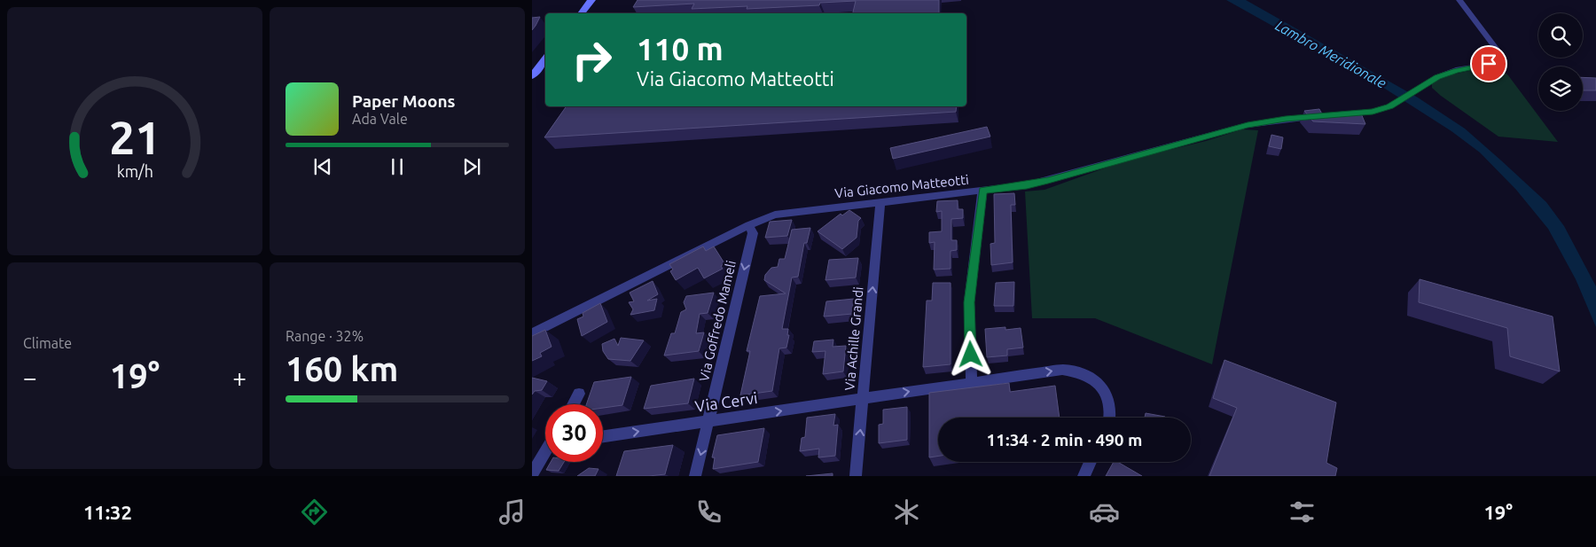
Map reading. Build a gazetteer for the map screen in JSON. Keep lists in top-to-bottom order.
{
  "streets": {
    "street": [
      "Via Giacomo Matteotti",
      "Via Goffredo Mameli",
      "Via Achille Grandi",
      "Via Cervi"
    ]
  },
  "crossings": [
    ["Via Giacomo Matteotti", "Via Goffredo Mameli"],
    ["Via Giacomo Matteotti", "Via Achille Grandi"],
    ["Via Goffredo Mameli", "Via Cervi"],
    ["Via Achille Grandi", "Via Cervi"]
  ],
  "one_way": ["Via Goffredo Mameli", "Via Achille Grandi", "Via Cervi"],
  "water": ["Lambro Meridionale"],
  "page": {
    "turn": ["110 m", "Via Giacomo Matteotti"],
    "song": ["Paper Moons", "Ada Vale"],
    "tile": [
      "Climate",
      ["Range · 32%", "160 km"]
    ],
    "heat": ["−", "19°", "+"],
    "limit": "30",
    "trip": "11:34 · 2 min · 490 m",
    "tabs": ["11:32", "19°"],
    "gauge": ["21", "km/h"]
  }
}
